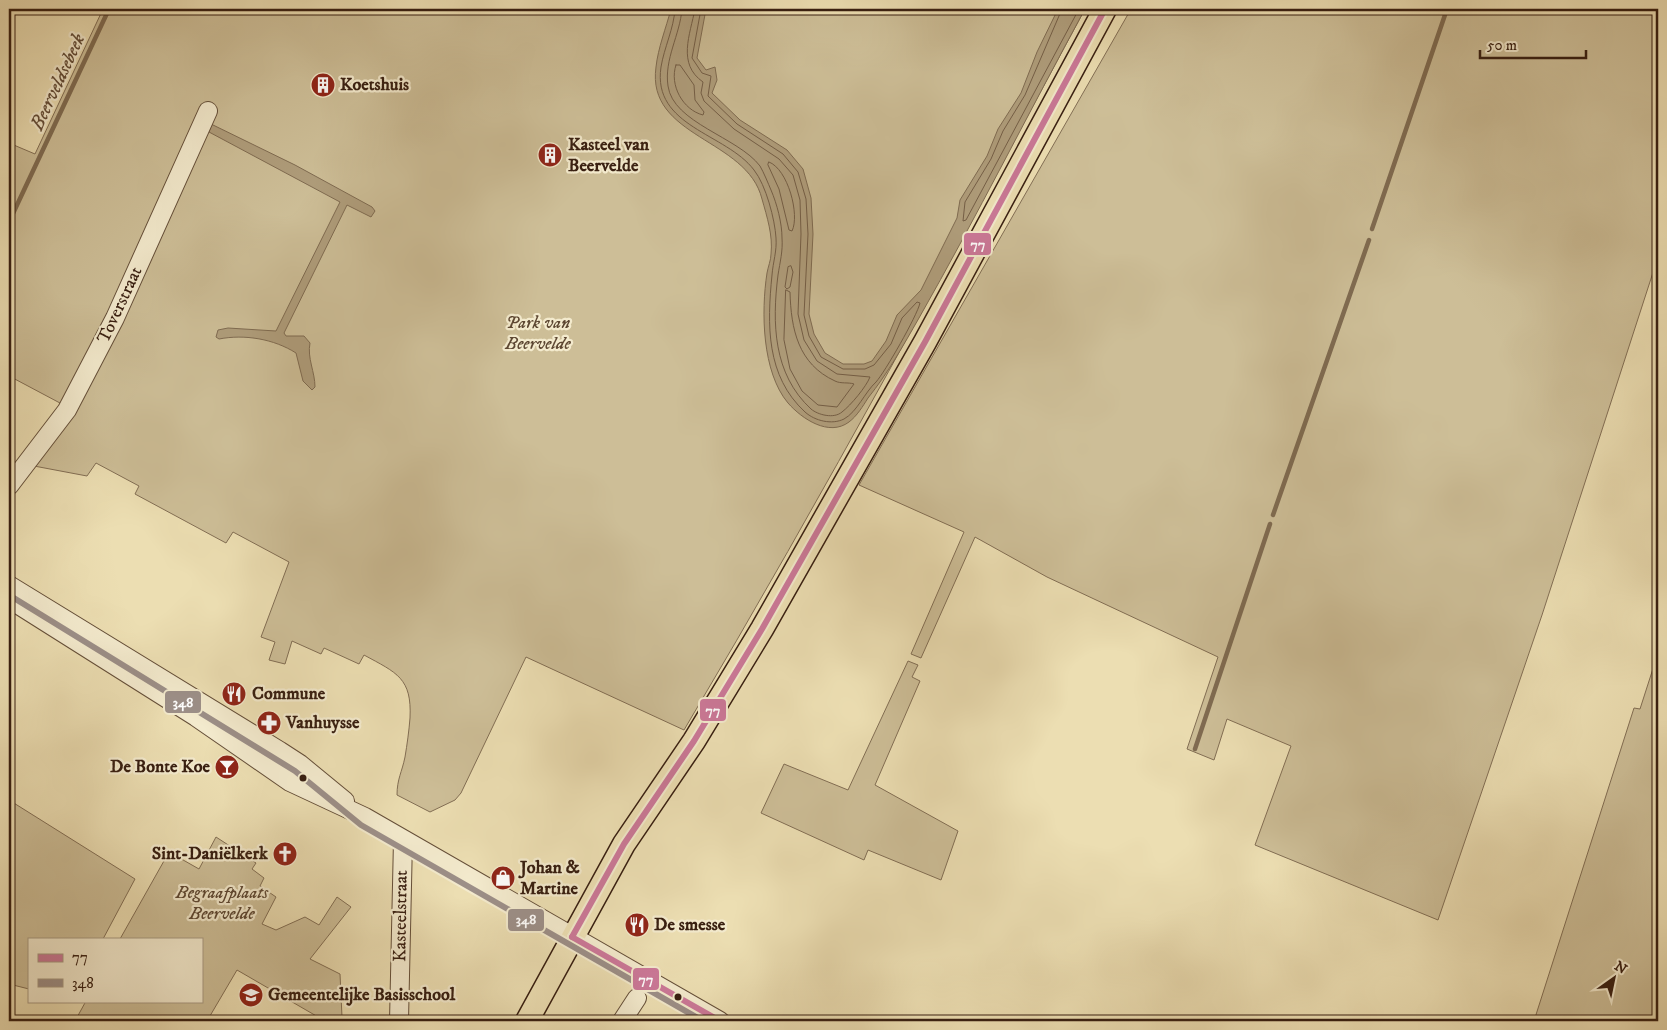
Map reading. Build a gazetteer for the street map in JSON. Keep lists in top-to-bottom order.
{
  "streets": {
    "street": ["Toverstraat", "Kasteelstraat"]
  },
  "water": ["Beerveldsebeek"],
  "parks": ["Park van Beervelde", "Begraafplaats Beervelde"],
  "places": {
    "building": ["Koetshuis", "Kasteel van Beervelde"],
    "restaurant": ["Commune", "De smesse"],
    "pharmacy": ["Vanhuysse"],
    "bar": ["De Bonte Koe"],
    "church": ["Sint-Daniëlkerk"],
    "shop": ["Johan & Martine"],
    "school or university": ["Gemeentelijke Basisschool"]
  },
  "lines": ["transit line 77", "transit line 348"],
  "legend": ["77", "348"],
  "scale_bar": "50 m",
  "north": "top right"
}
